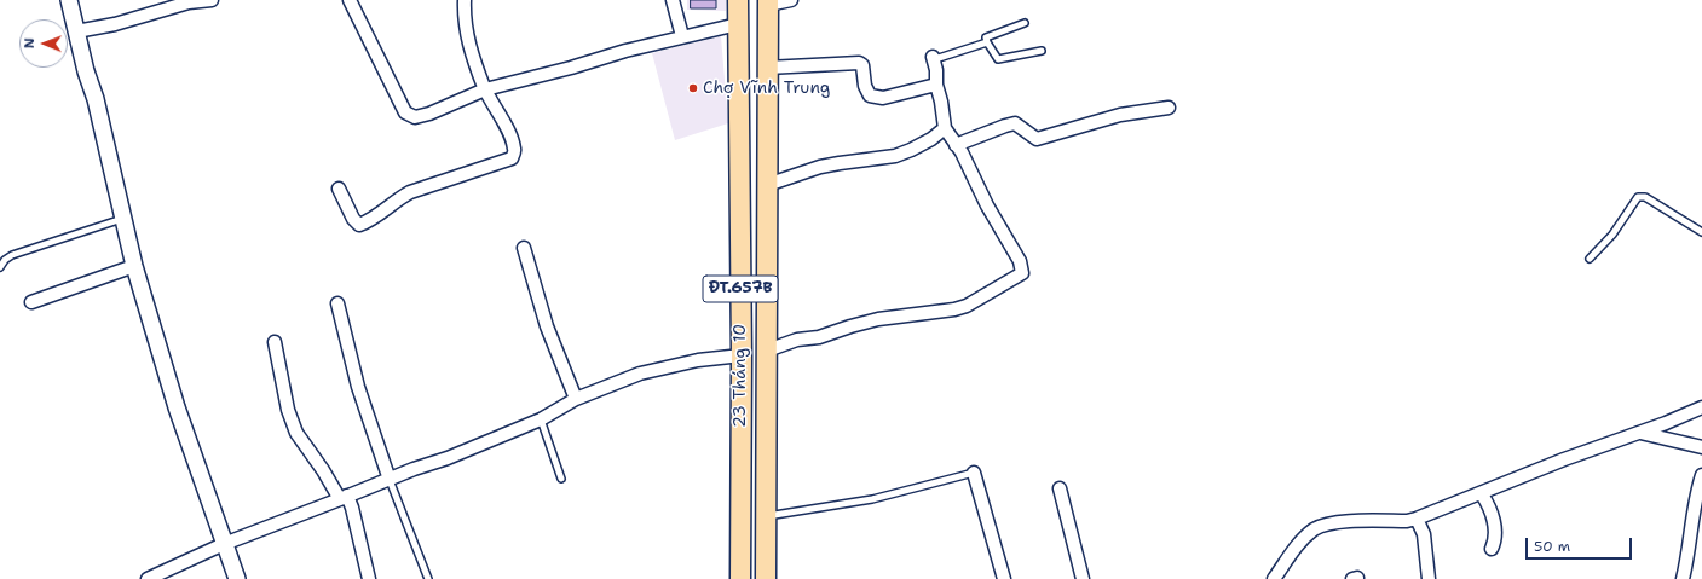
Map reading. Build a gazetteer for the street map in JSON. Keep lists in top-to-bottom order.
{
  "streets": {
    "main road": ["ĐT.657B", "23 Tháng 10"]
  },
  "places": ["Chợ Vĩnh Trung"],
  "scale_bar": "50 m",
  "north": "left"
}
